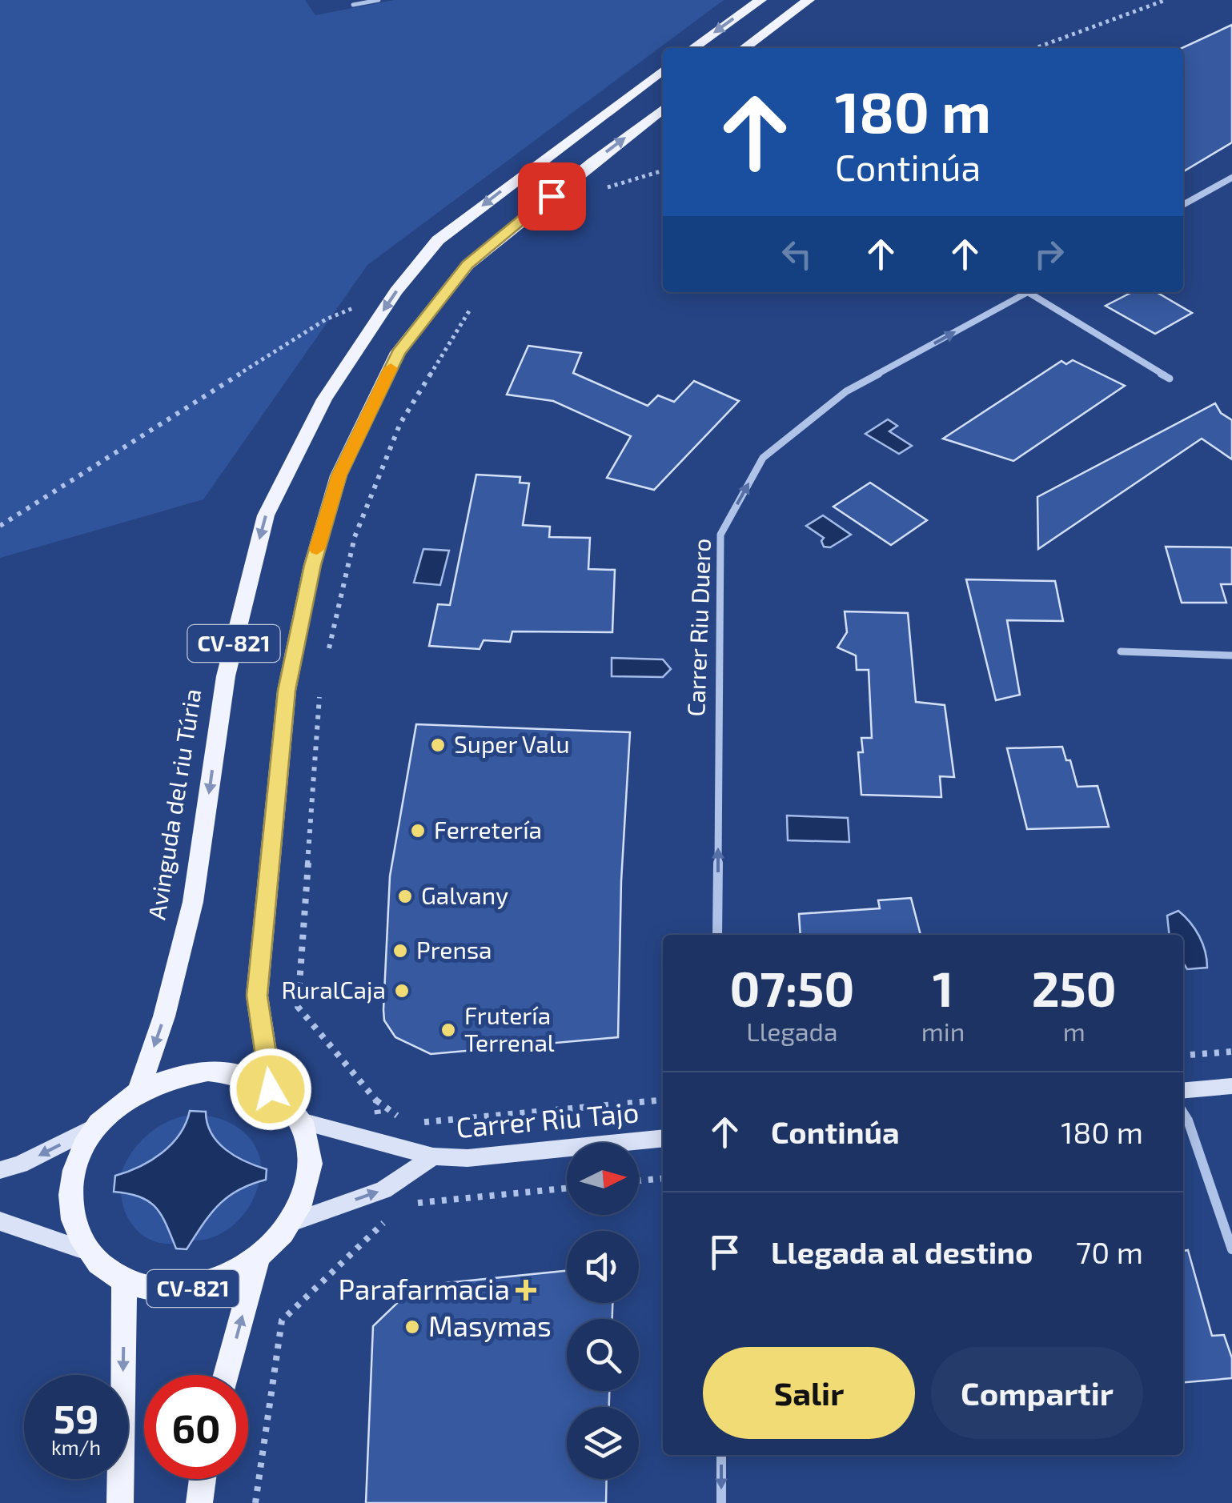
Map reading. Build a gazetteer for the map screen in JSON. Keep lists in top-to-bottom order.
{
  "streets": {
    "main road": ["CV-821", "Avinguda del riu Túria"],
    "street": ["Carrer Riu Duero", "Carrer Riu Tajo"]
  },
  "crossings": [
    ["CV-821", "Avinguda del riu Túria"],
    ["CV-821", "Carrer Riu Tajo"],
    ["Avinguda del riu Túria", "Carrer Riu Tajo"]
  ],
  "one_way": ["Carrer Riu Duero"],
  "places": {
    "other": [
      "Super Valu",
      "Ferretería",
      "Galvany",
      "Prensa",
      "RuralCaja",
      "Frutería Terrenal",
      "Masymas"
    ],
    "health": ["Parafarmacia"]
  },
  "north": "right",
  "page": {
    "turn": ["180 m", "Continúa"],
    "eta": [
      "07:50",
      "Llegada",
      "1",
      "min",
      "250",
      "m"
    ],
    "list": [
      {
        "name": "Continúa",
        "value": "180 m"
      },
      {
        "name": "Llegada al destino",
        "value": "70 m"
      }
    ],
    "buttons": ["Salir", "Compartir"],
    "speed": "59 km/h",
    "limit": "60"
  }
}
